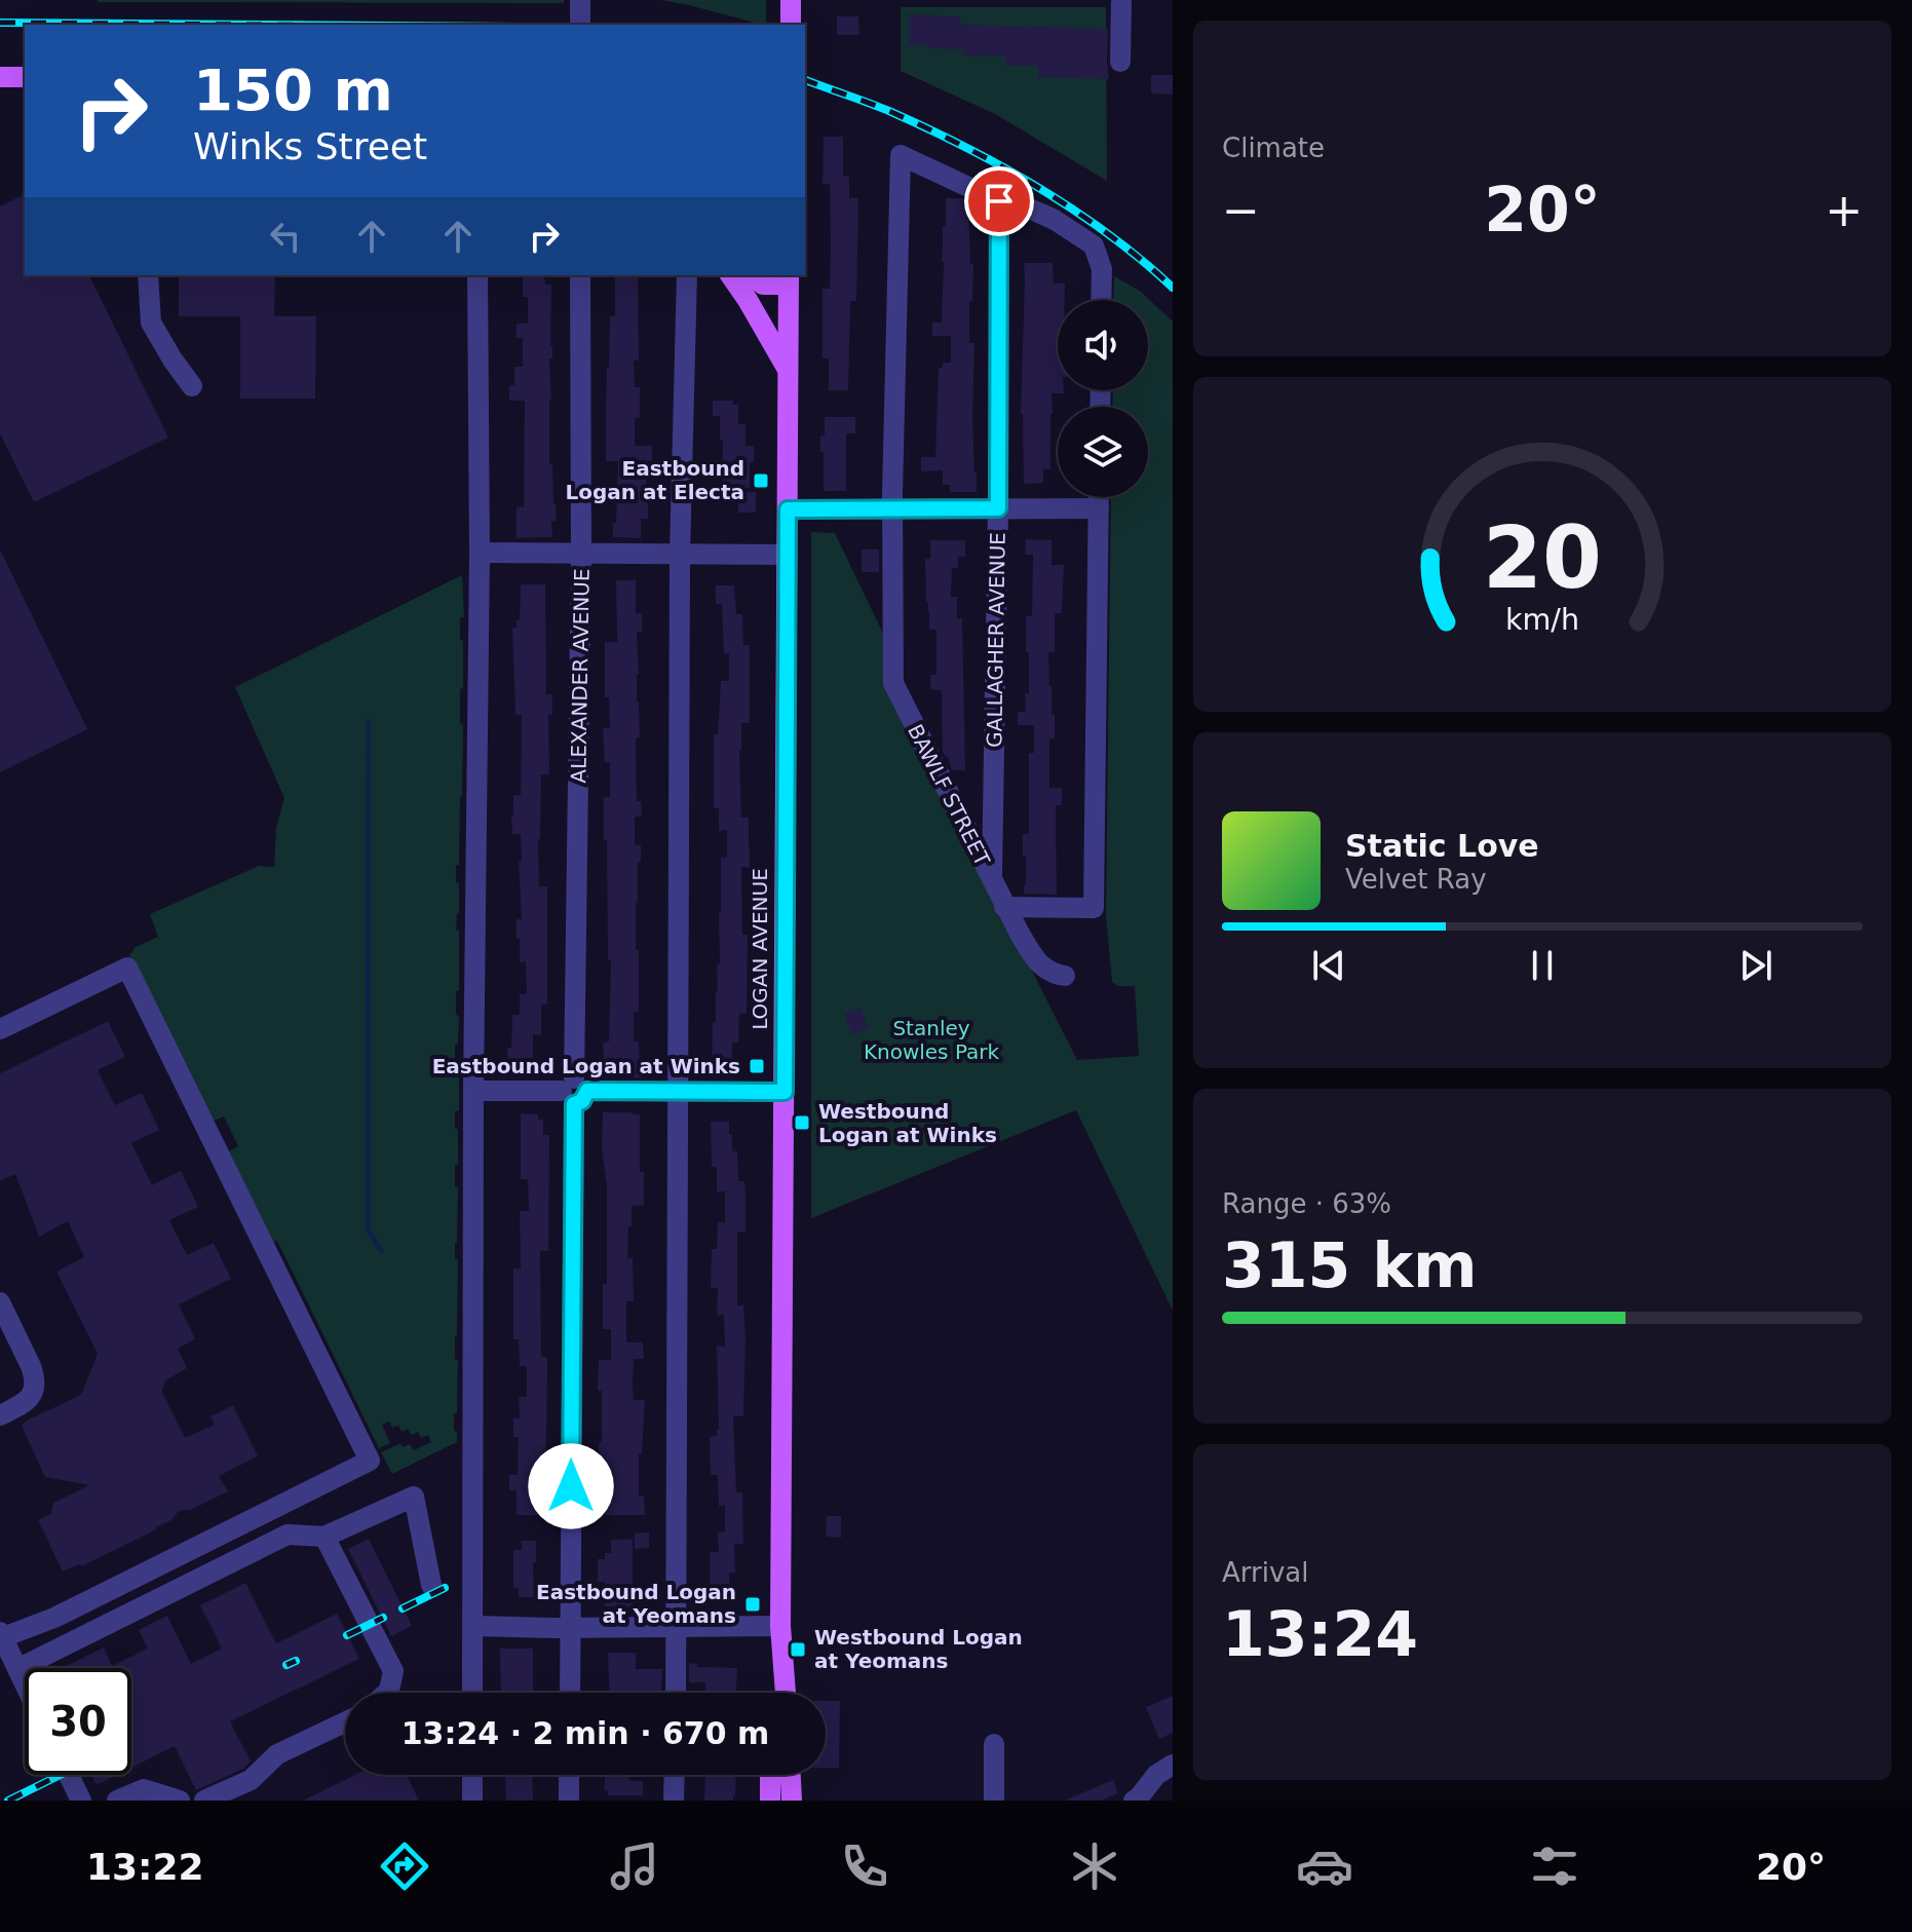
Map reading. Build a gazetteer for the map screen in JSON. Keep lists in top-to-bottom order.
{
  "streets": {
    "main road": ["LOGAN AVENUE"],
    "street": ["GALLAGHER AVENUE", "ALEXANDER AVENUE", "BAWLF STREET"]
  },
  "crossings": [
    ["GALLAGHER AVENUE", "BAWLF STREET"]
  ],
  "parks": ["Stanley Knowles Park"],
  "places": {
    "transit": [
      "Eastbound Logan at Electa",
      "Eastbound Logan at Winks",
      "Westbound Logan at Winks",
      "Eastbound Logan at Yeomans",
      "Westbound Logan at Yeomans"
    ]
  },
  "page": {
    "tile": [
      "Climate",
      ["Range · 63%", "315 km"],
      ["Arrival", "13:24"]
    ],
    "turn": ["150 m", "Winks Street"],
    "heat": ["−", "20°", "+"],
    "song": ["Static Love", "Velvet Ray"],
    "limit": "30",
    "trip": "13:24 · 2 min · 670 m",
    "tabs": ["13:22", "20°"],
    "gauge": ["20", "km/h"]
  }
}
